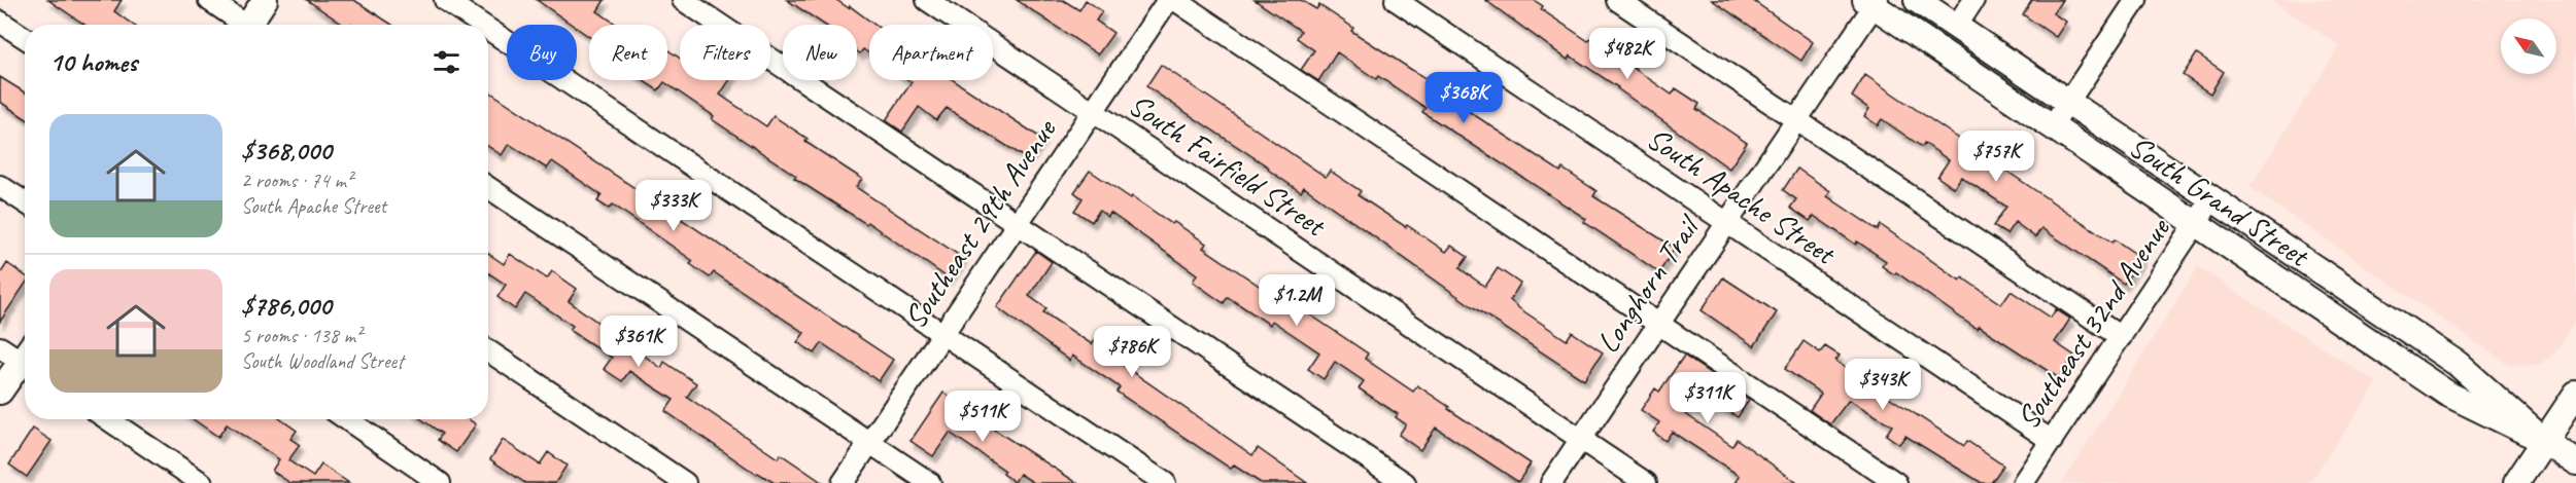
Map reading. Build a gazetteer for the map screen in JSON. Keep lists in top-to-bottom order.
{
  "streets": {
    "main road": ["South Grand Street"],
    "street": [
      "South Fairfield Street",
      "South Apache Street",
      "Southeast 29th Avenue",
      "Longhorn Trail",
      "Southeast 32nd Avenue"
    ]
  },
  "crossings": [
    ["South Fairfield Street", "Southeast 29th Avenue"],
    ["South Fairfield Street", "Longhorn Trail"],
    ["South Apache Street", "Longhorn Trail"],
    ["South Apache Street", "Southeast 32nd Avenue"],
    ["South Grand Street", "Longhorn Trail"],
    ["South Grand Street", "Southeast 32nd Avenue"]
  ],
  "north": "top left",
  "page": {
    "chip": [
      "Buy",
      "Rent",
      "Filters",
      "New",
      "Apartment"
    ],
    "heading": "10 homes",
    "price": [
      "$482K",
      "$368K",
      "$757K",
      "$333K",
      "$1.2M",
      "$361K",
      "$786K",
      "$343K",
      "$311K",
      "$511K"
    ],
    "list": [
      {
        "name": "$368,000",
        "note": "2 rooms · 74 m² · South Apache Street"
      },
      {
        "name": "$786,000",
        "note": "5 rooms · 138 m² · South Woodland Street"
      }
    ]
  }
}
